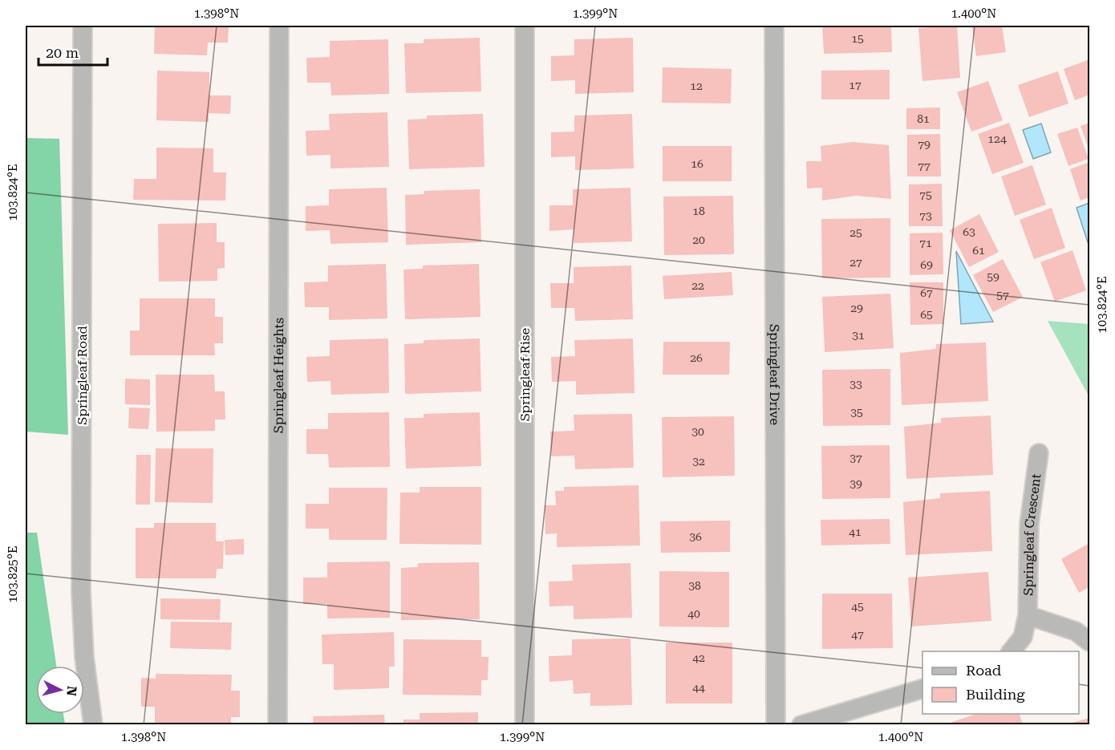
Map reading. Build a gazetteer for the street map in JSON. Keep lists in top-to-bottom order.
{
  "streets": {
    "street": [
      "Springleaf Heights",
      "Springleaf Rise",
      "Springleaf Road",
      "Springleaf Drive",
      "Springleaf Crescent"
    ]
  },
  "house_numbers": [
    "15",
    "17",
    "12",
    "81",
    "124",
    "79",
    "16",
    "77",
    "75",
    "18",
    "73",
    "63",
    "25",
    "20",
    "71",
    "61",
    "27",
    "69",
    "59",
    "22",
    "67",
    "57",
    "29",
    "65",
    "31",
    "26",
    "33",
    "35",
    "30",
    "37",
    "32",
    "39",
    "41",
    "36",
    "38",
    "45",
    "40",
    "47",
    "42",
    "44"
  ],
  "legend": ["Road", "Building"],
  "scale_bar": "20 m",
  "north": "right",
  "coordinates": [
    "1.398°N",
    "1.399°N",
    "1.400°N",
    "103.824°E",
    "103.825°E"
  ]
}
